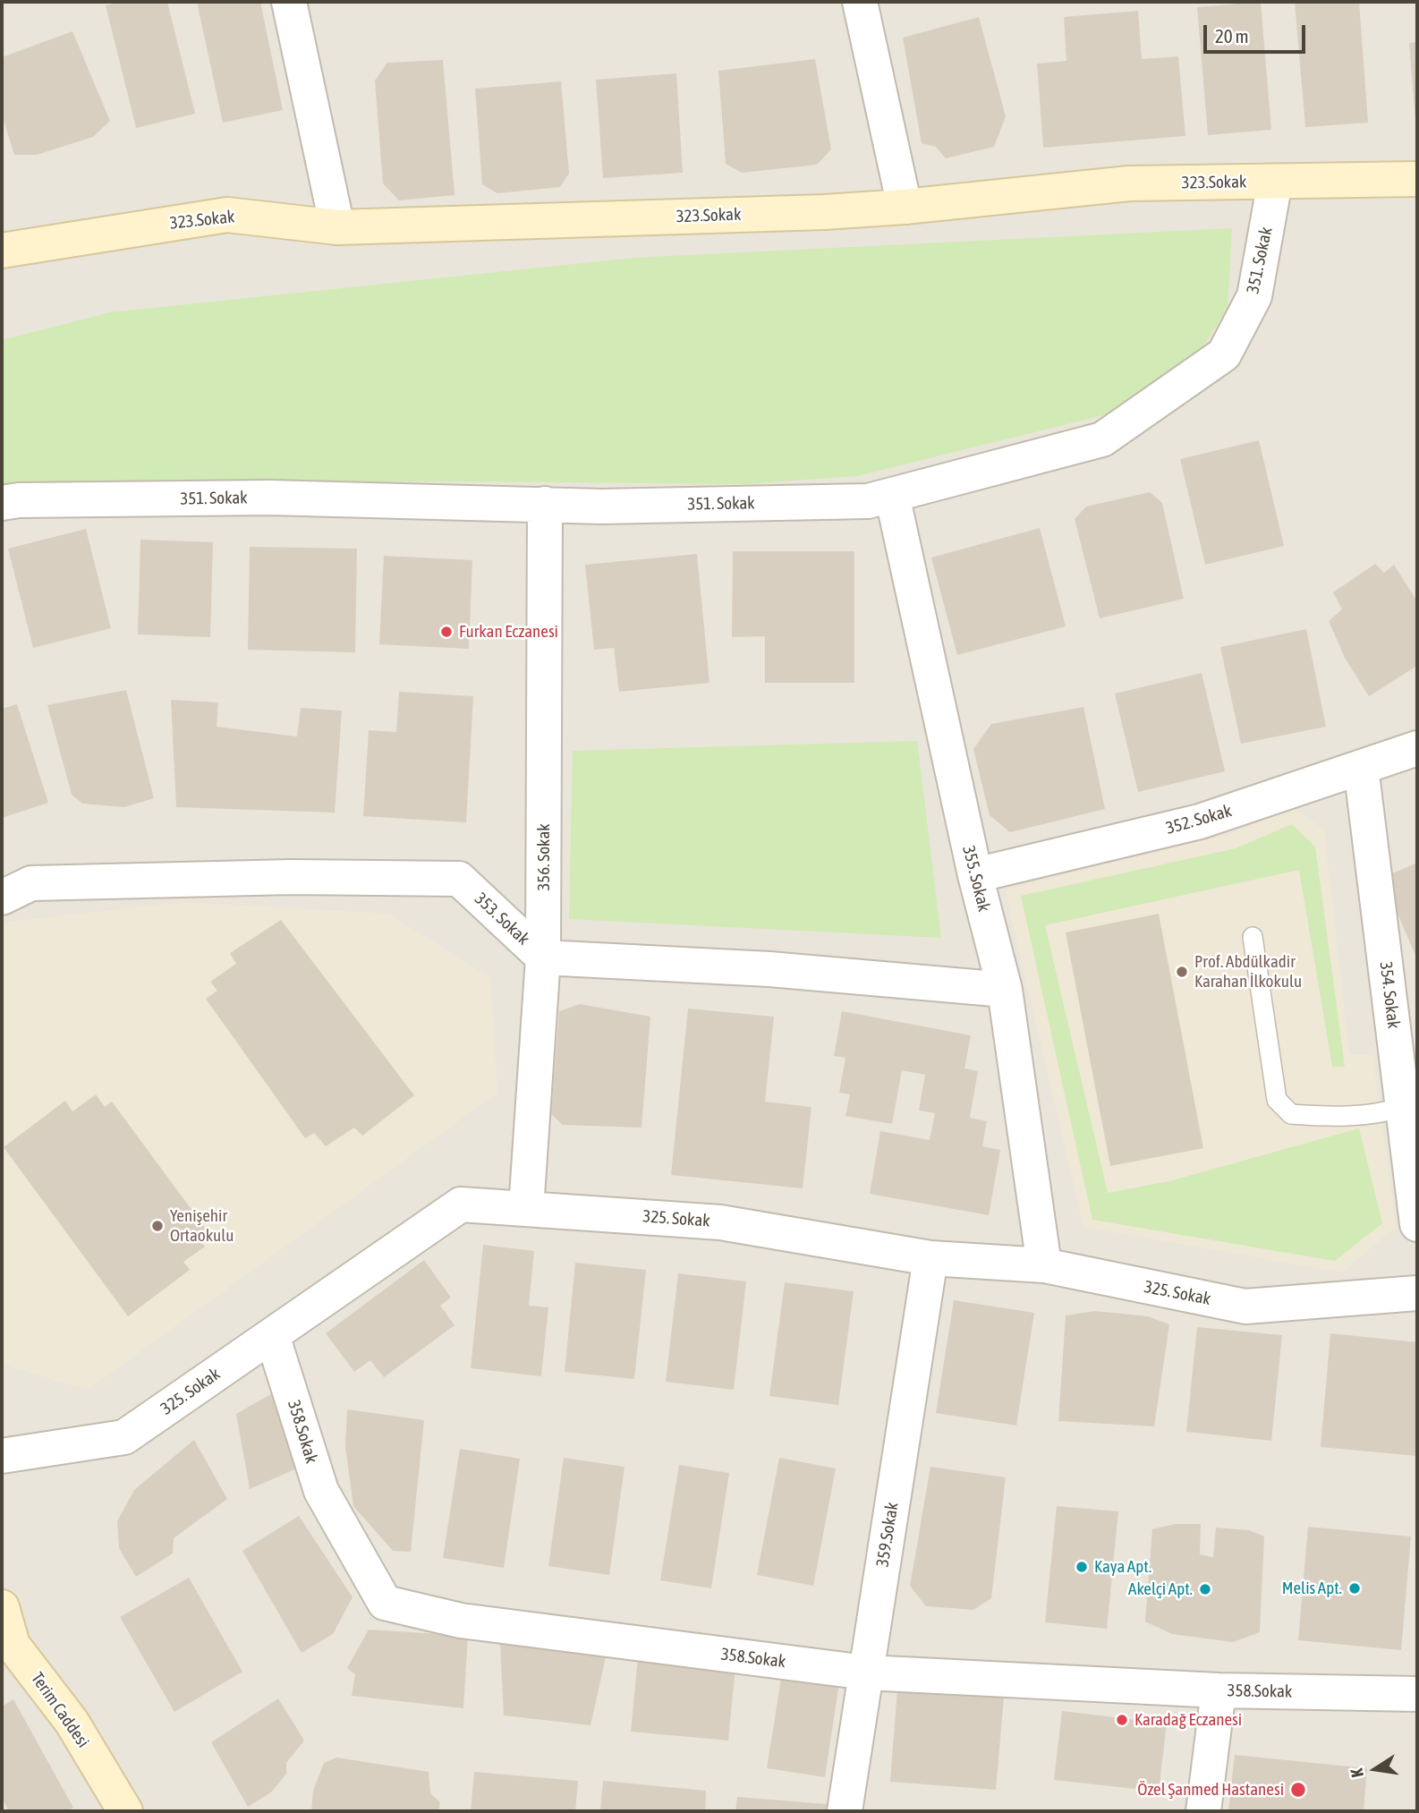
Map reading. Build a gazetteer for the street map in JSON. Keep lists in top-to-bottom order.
{
  "streets": {
    "street": [
      "323.Sokak",
      "351. Sokak",
      "352. Sokak",
      "356. Sokak",
      "355. Sokak",
      "353. Sokak",
      "354. Sokak",
      "325. Sokak",
      "358.Sokak",
      "359.Sokak",
      "Terim Caddesi"
    ]
  },
  "crossings": [
    ["323.Sokak", "351. Sokak"],
    ["351. Sokak", "356. Sokak"],
    ["351. Sokak", "355. Sokak"],
    ["352. Sokak", "355. Sokak"],
    ["352. Sokak", "354. Sokak"],
    ["356. Sokak", "353. Sokak"],
    ["356. Sokak", "325. Sokak"],
    ["355. Sokak", "353. Sokak"],
    ["355. Sokak", "325. Sokak"],
    ["325. Sokak", "358.Sokak"],
    ["325. Sokak", "359.Sokak"],
    ["358.Sokak", "359.Sokak"]
  ],
  "places": [
    "Furkan Eczanesi",
    "Prof. Abdülkadir Karahan İlkokulu",
    "Yenişehir Ortaokulu",
    "Kaya Apt.",
    "Melis Apt.",
    "Akelçi Apt.",
    "Karadağ Eczanesi",
    "Özel Şanmed Hastanesi"
  ],
  "scale_bar": "20 m",
  "north": "left"
}
